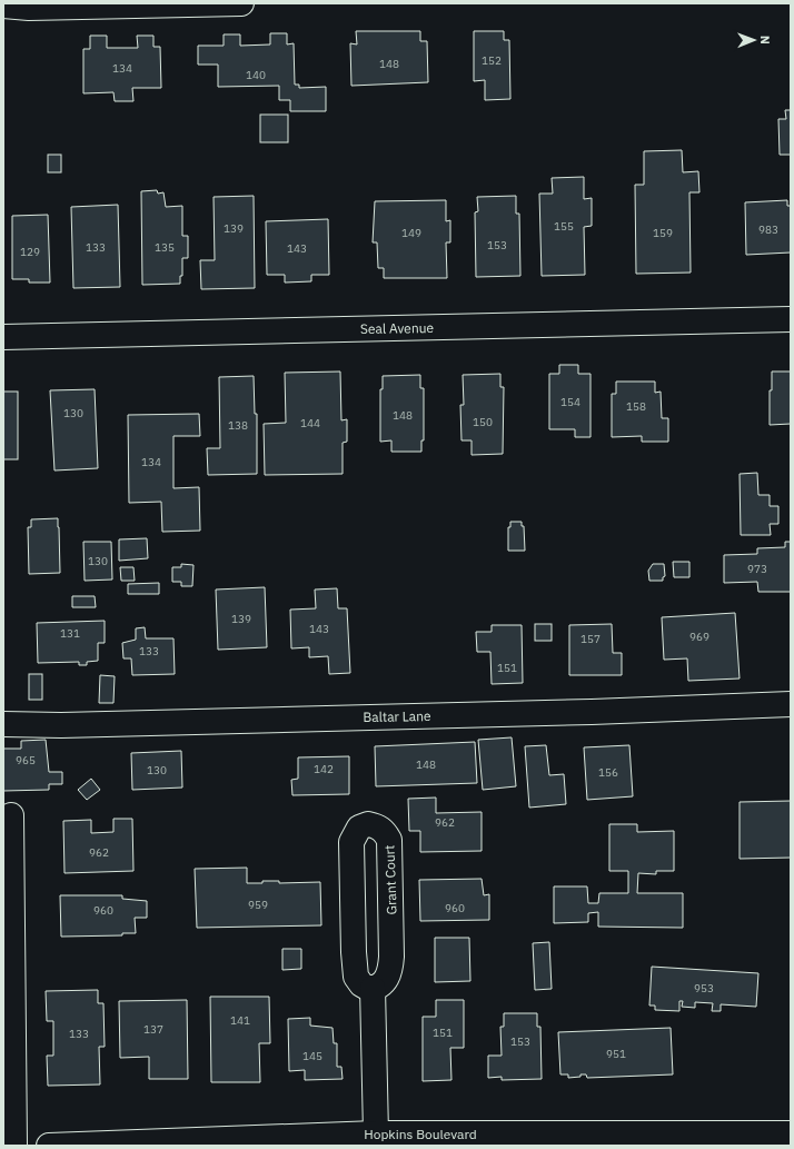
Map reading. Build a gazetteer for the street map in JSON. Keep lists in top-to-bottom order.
{
  "streets": {
    "street": [
      "Seal Avenue",
      "Baltar Lane",
      "Grant Court",
      "Hopkins Boulevard"
    ]
  },
  "house_numbers": [
    "152",
    "148",
    "134",
    "140",
    "155",
    "139",
    "983",
    "149",
    "159",
    "153",
    "133",
    "135",
    "143",
    "129",
    "154",
    "158",
    "130",
    "148",
    "150",
    "144",
    "138",
    "134",
    "130",
    "973",
    "139",
    "143",
    "131",
    "969",
    "157",
    "133",
    "151",
    "965",
    "148",
    "142",
    "130",
    "156",
    "962",
    "962",
    "959",
    "960",
    "960",
    "953",
    "141",
    "137",
    "151",
    "133",
    "153",
    "951",
    "145"
  ],
  "north": "right"
}
